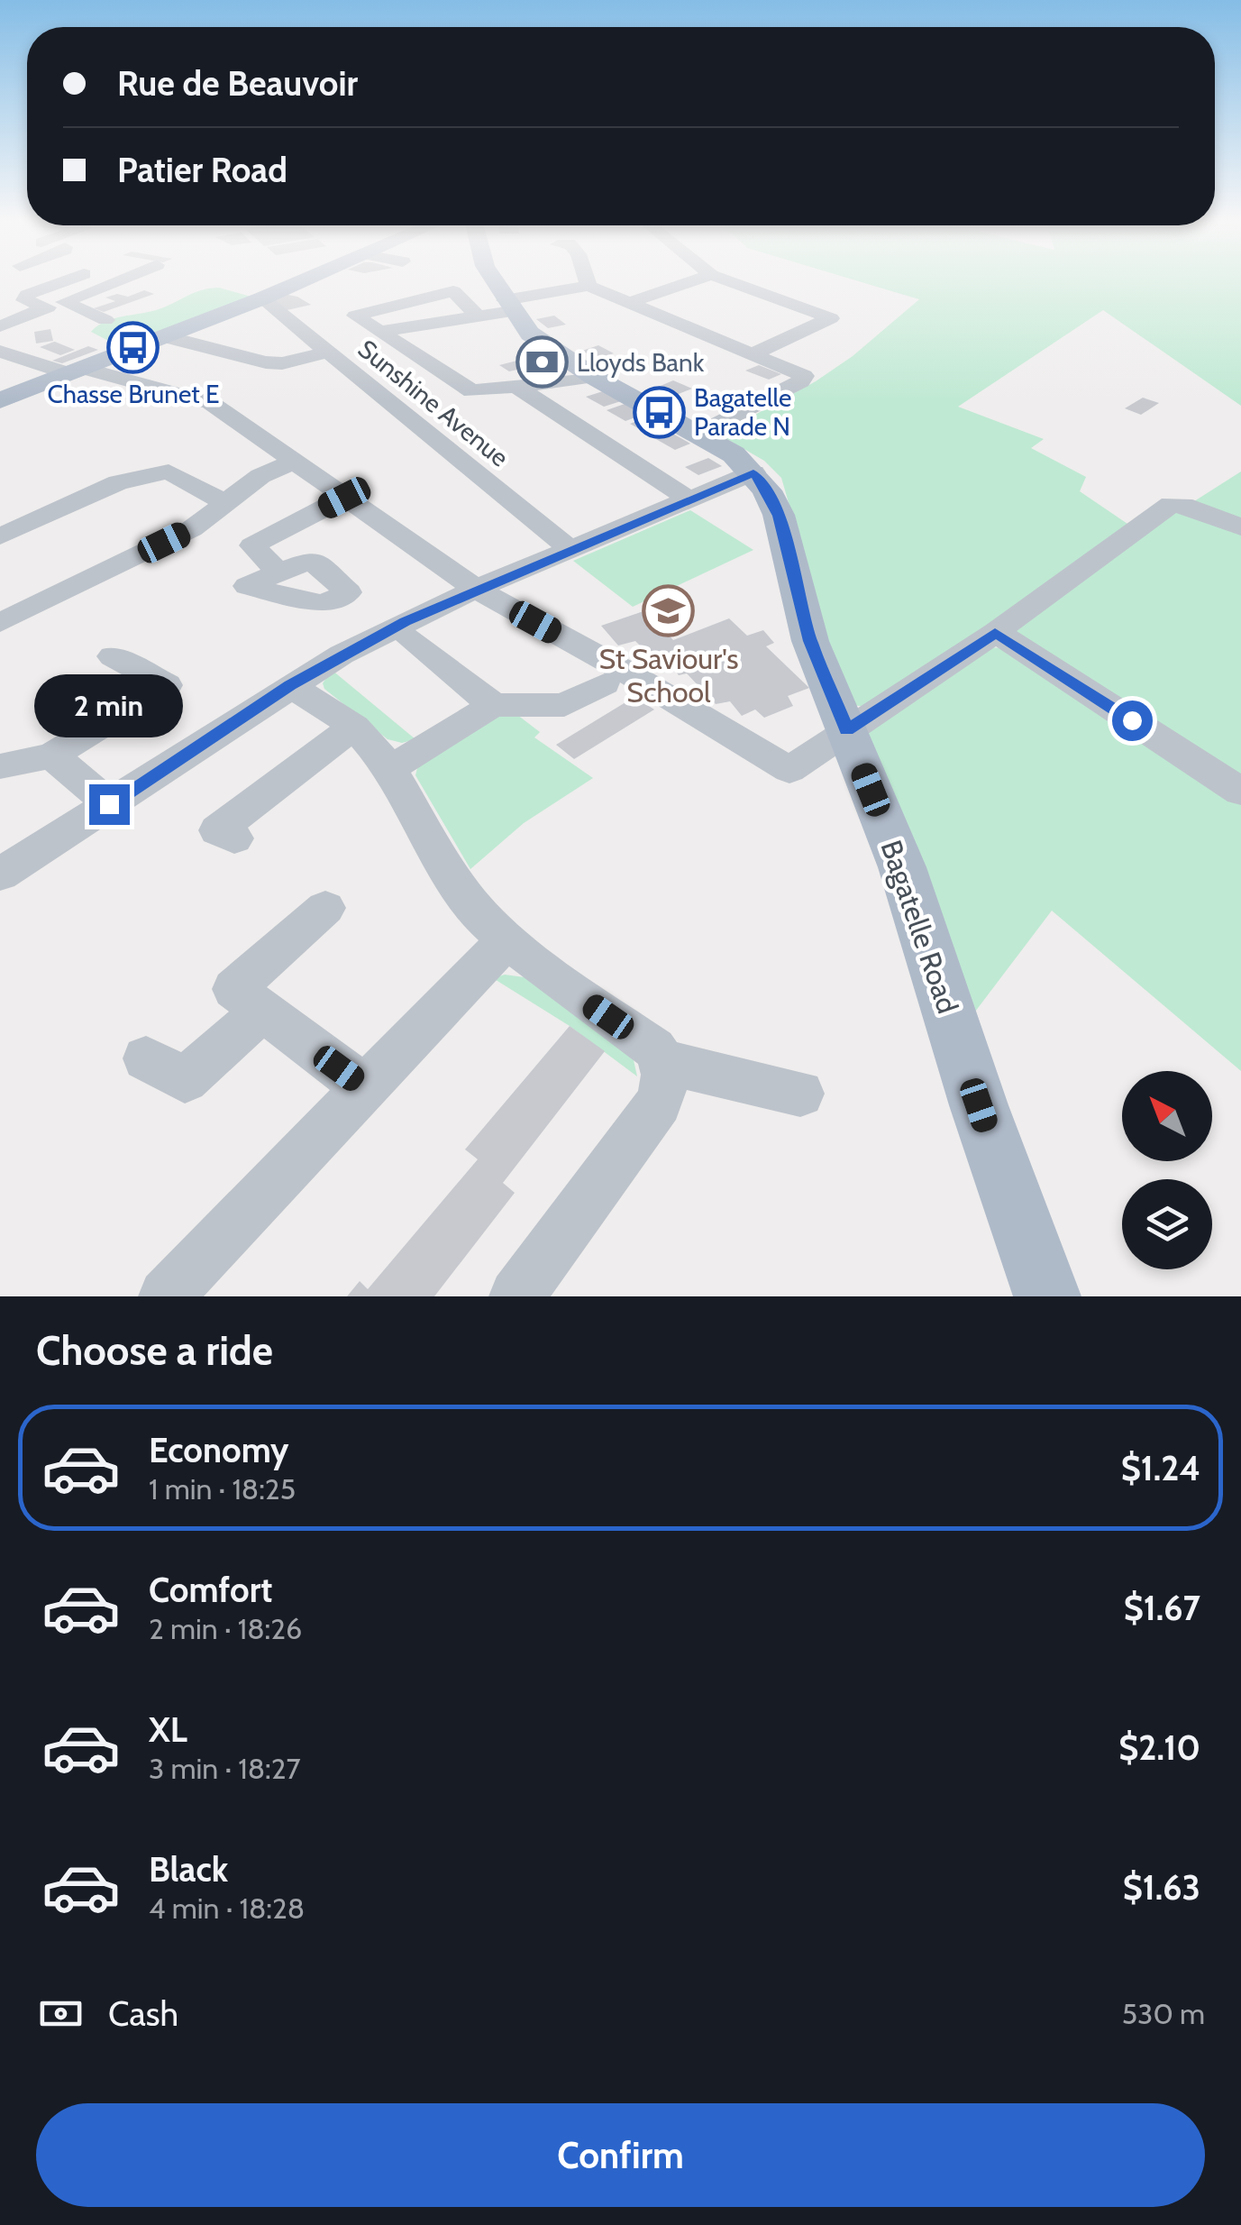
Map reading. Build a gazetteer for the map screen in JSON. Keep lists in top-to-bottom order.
{
  "streets": {
    "main road": ["Bagatelle Road"],
    "street": ["Sunshine Avenue"]
  },
  "places": {
    "bus stop": ["Chasse Brunet E", "Bagatelle Parade N"],
    "bank": ["Lloyds Bank"],
    "school or university": ["St Saviour's School"]
  },
  "north": "top left",
  "page": {
    "banner": ["Rue de Beauvoir", "Patier Road"],
    "bubble": "2 min",
    "heading": "Choose a ride",
    "list": [
      {
        "name": "Economy",
        "note": "1 min · 18:25",
        "value": "$1.24"
      },
      {
        "name": "Comfort",
        "note": "2 min · 18:26",
        "value": "$1.67"
      },
      {
        "name": "XL",
        "note": "3 min · 18:27",
        "value": "$2.10"
      },
      {
        "name": "Black",
        "note": "4 min · 18:28",
        "value": "$1.63"
      }
    ],
    "pay": ["Cash", "530 m"],
    "buttons": "Confirm"
  }
}
